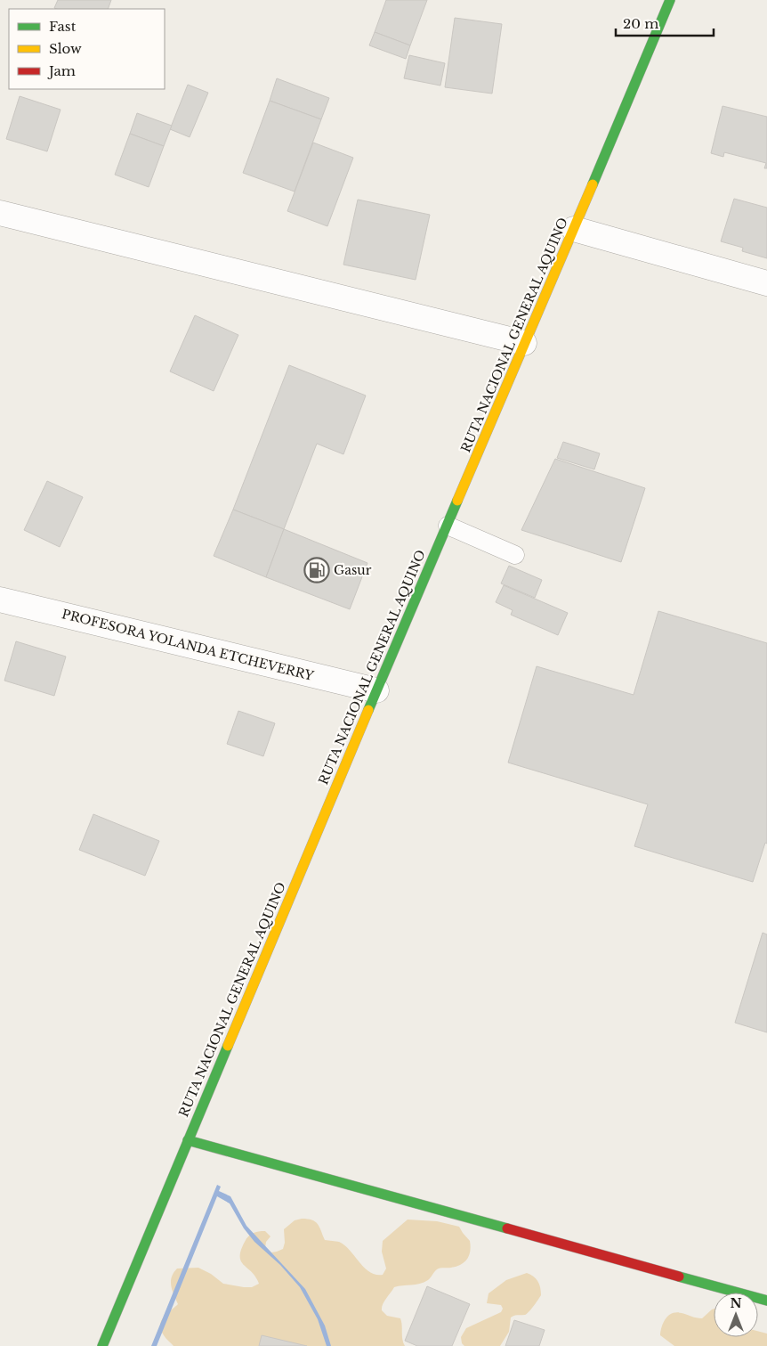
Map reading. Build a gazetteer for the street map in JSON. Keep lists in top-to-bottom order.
{
  "streets": {
    "main road": ["RUTA NACIONAL GENERAL AQUINO"],
    "street": ["PROFESORA YOLANDA ETCHEVERRY"]
  },
  "crossings": [
    ["RUTA NACIONAL GENERAL AQUINO", "PROFESORA YOLANDA ETCHEVERRY"]
  ],
  "places": {
    "fuel station": ["Gasur"]
  },
  "legend": ["Fast", "Slow", "Jam"],
  "scale_bar": "20 m",
  "north": "top"
}
